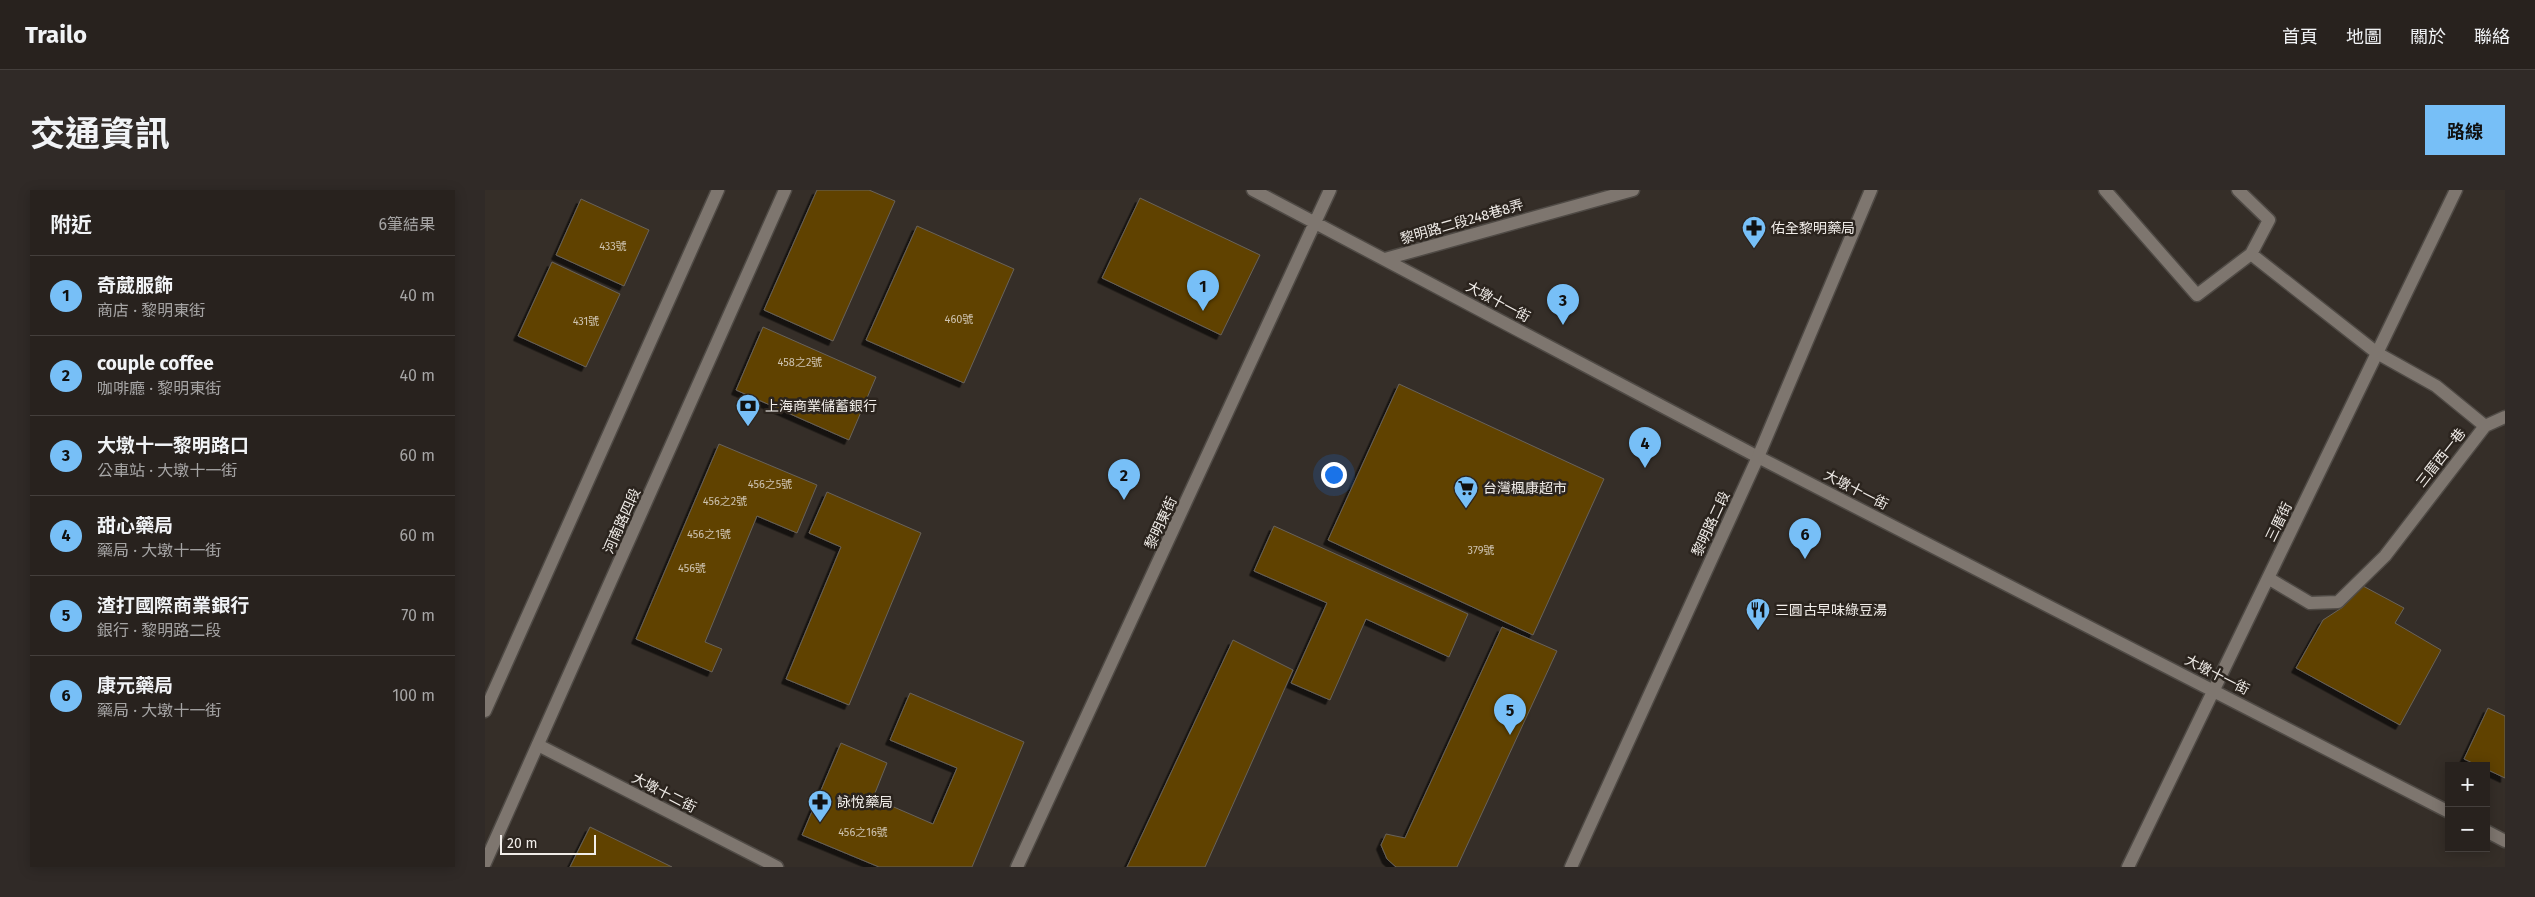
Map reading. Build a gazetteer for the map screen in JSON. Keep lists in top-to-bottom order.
{
  "streets": {
    "street": [
      "黎明路二段248巷8弄",
      "大墩十一街",
      "三厝西一巷",
      "河南路四段",
      "三厝街",
      "黎明東街",
      "黎明路二段",
      "大墩十二街"
    ]
  },
  "crossings": [
    ["黎明路二段248巷8弄", "大墩十一街"],
    ["大墩十一街", "三厝街"],
    ["大墩十一街", "黎明東街"],
    ["大墩十一街", "黎明路二段"],
    ["三厝西一巷", "三厝街"],
    ["河南路四段", "大墩十二街"]
  ],
  "places": {
    "pharmacy": ["佑全黎明藥局", "詠悅藥局"],
    "bank": ["上海商業儲蓄銀行"],
    "supermarket": ["台灣楓康超市"],
    "restaurant": ["三圓古早味綠豆湯"]
  },
  "house_numbers": [
    "433號",
    "460號",
    "431號",
    "458之2號",
    "456之5號",
    "456之2號",
    "456之1號",
    "379號",
    "456號",
    "456之16號"
  ],
  "scale_bar": "20 m",
  "page": {
    "header": "Trailo",
    "nav": [
      "首頁",
      "地圖",
      "關於",
      "聯絡"
    ],
    "title": "交通資訊",
    "buttons": "路線",
    "heading": ["附近", "6筆結果"],
    "list": [
      {
        "mark": "1",
        "name": "奇葳服飾",
        "note": "商店 · 黎明東街",
        "value": "40 m"
      },
      {
        "mark": "2",
        "name": "couple coffee",
        "note": "咖啡廳 · 黎明東街",
        "value": "40 m"
      },
      {
        "mark": "3",
        "name": "大墩十一黎明路口",
        "note": "公車站 · 大墩十一街",
        "value": "60 m"
      },
      {
        "mark": "4",
        "name": "甜心藥局",
        "note": "藥局 · 大墩十一街",
        "value": "60 m"
      },
      {
        "mark": "5",
        "name": "渣打國際商業銀行",
        "note": "銀行 · 黎明路二段",
        "value": "70 m"
      },
      {
        "mark": "6",
        "name": "康元藥局",
        "note": "藥局 · 大墩十一街",
        "value": "100 m"
      }
    ],
    "pins": [
      "1",
      "3",
      "4",
      "2",
      "6",
      "5"
    ],
    "map_buttons": ["+", "−"],
    "scale": "20 m"
  }
}
